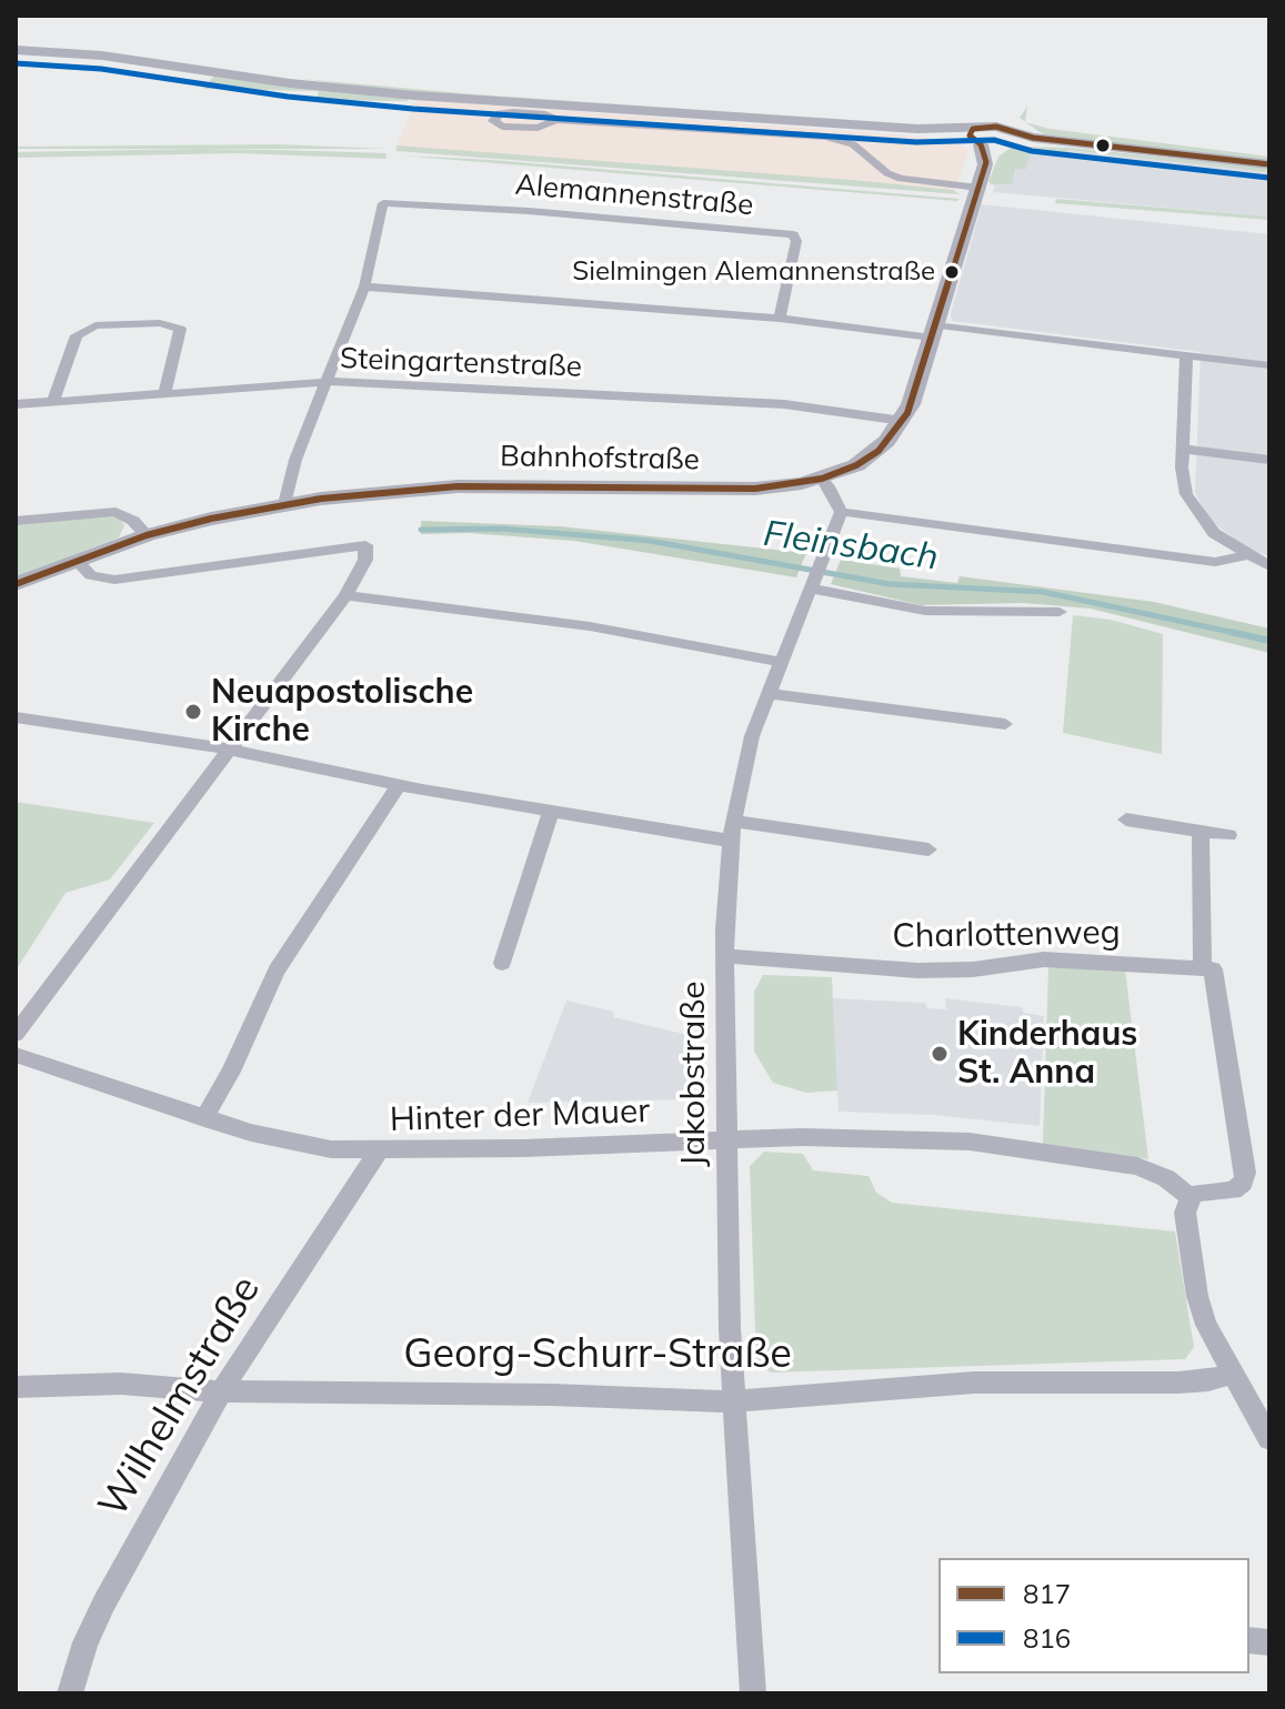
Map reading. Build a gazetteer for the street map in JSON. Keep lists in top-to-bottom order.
{
  "streets": {
    "main road": ["Bahnhofstraße"],
    "street": [
      "Alemannenstraße",
      "Steingartenstraße",
      "Charlottenweg",
      "Jakobstraße",
      "Hinter der Mauer",
      "Georg-Schurr-Straße",
      "Wilhelmstraße"
    ]
  },
  "crossings": [
    ["Steingartenstraße", "Bahnhofstraße"],
    ["Charlottenweg", "Jakobstraße"],
    ["Jakobstraße", "Hinter der Mauer"],
    ["Jakobstraße", "Georg-Schurr-Straße"],
    ["Hinter der Mauer", "Wilhelmstraße"],
    ["Georg-Schurr-Straße", "Wilhelmstraße"]
  ],
  "water": ["Fleinsbach"],
  "places": ["Sielmingen Alemannenstraße", "Neuapostolische Kirche", "Kinderhaus St. Anna"],
  "lines": ["transit line 816", "transit line 817"],
  "legend": ["817", "816"]
}
